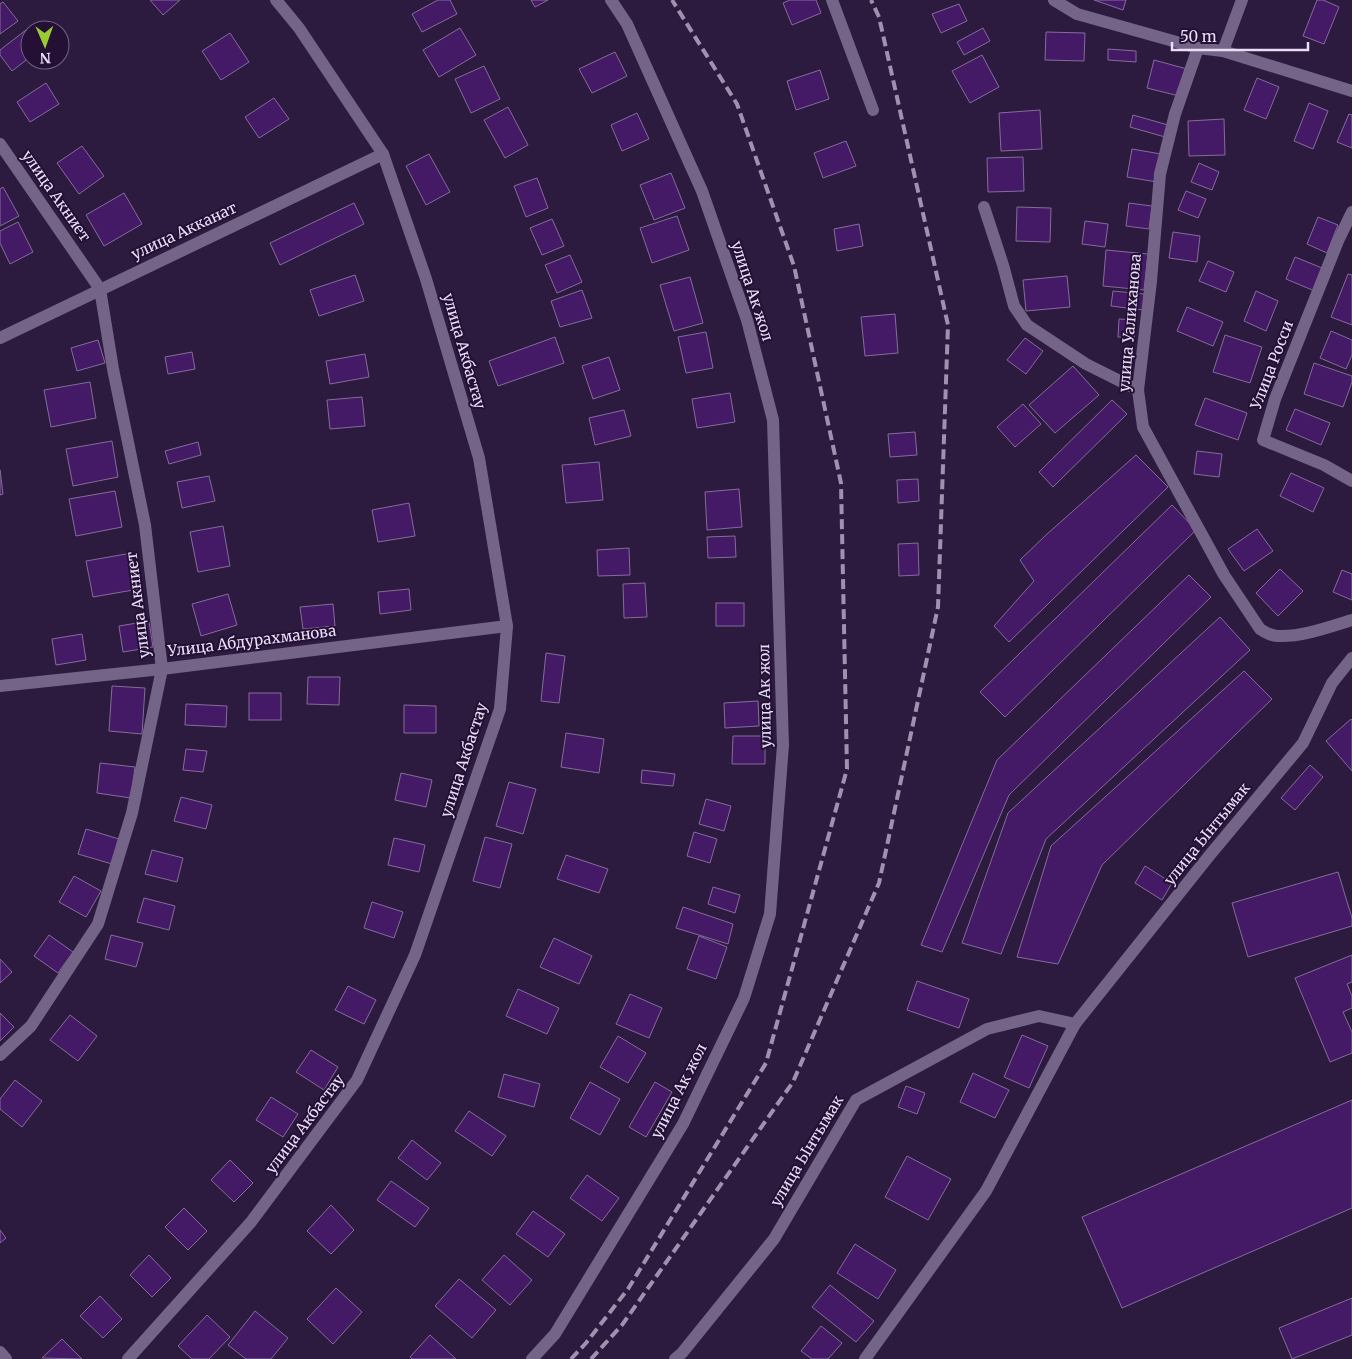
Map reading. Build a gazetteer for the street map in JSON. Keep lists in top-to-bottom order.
{
  "streets": {
    "street": [
      "улица Акниет",
      "улица Акканат",
      "улица Ак жол",
      "улица Уалиханова",
      "улица Акбастау",
      "Улица Росси",
      "Улица Абдурахманова",
      "улица Ынтымак"
    ]
  },
  "crossings": [
    ["улица Акниет", "улица Акканат"],
    ["улица Акниет", "Улица Абдурахманова"],
    ["улица Акканат", "улица Акбастау"],
    ["улица Акбастау", "Улица Абдурахманова"]
  ],
  "scale_bar": "50 m",
  "north": "bottom"
}
